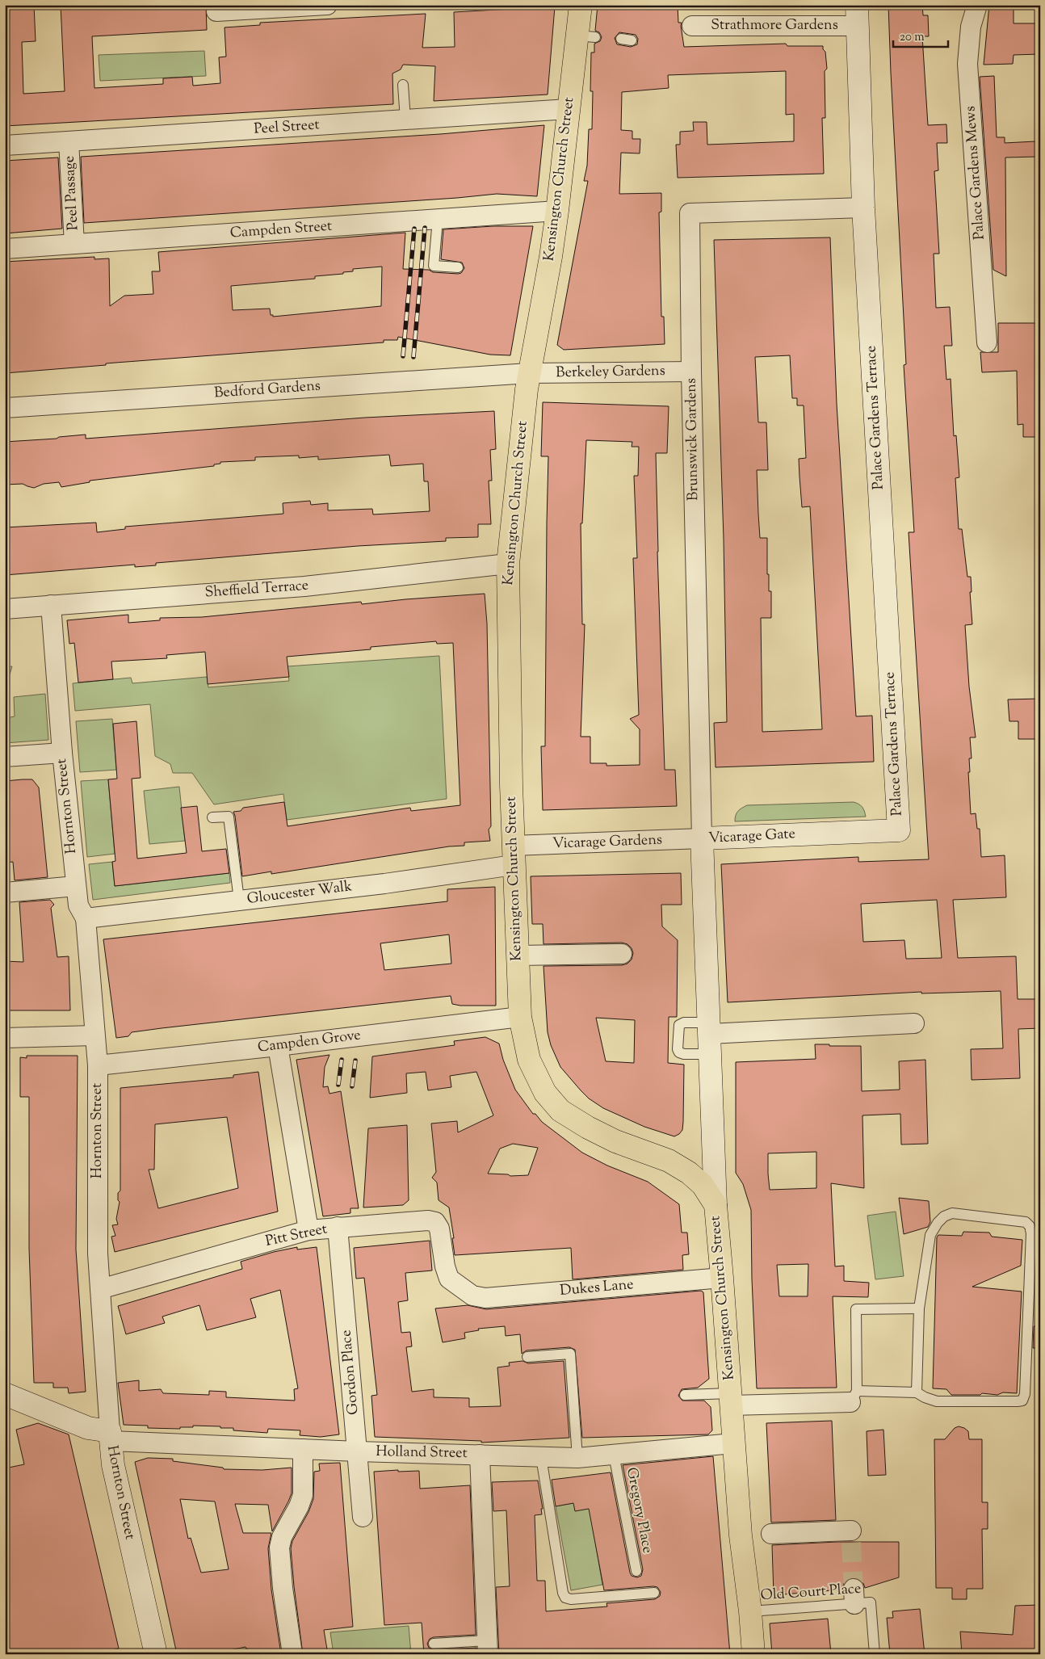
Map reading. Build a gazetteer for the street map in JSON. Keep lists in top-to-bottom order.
{
  "streets": {
    "main road": [
      "Kensington Church Street",
      "Palace Gardens Terrace",
      "Hornton Street",
      "Vicarage Gate",
      "Holland Street"
    ],
    "street": [
      "Strathmore Gardens",
      "Peel Street",
      "Palace Gardens Mews",
      "Peel Passage",
      "Campden Street",
      "Berkeley Gardens",
      "Bedford Gardens",
      "Brunswick Gardens",
      "Sheffield Terrace",
      "Vicarage Gardens",
      "Gloucester Walk",
      "Campden Grove",
      "Pitt Street",
      "Dukes Lane",
      "Gordon Place"
    ],
    "lane": ["Gregory Place", "Old Court Place"]
  },
  "crossings": [
    ["Strathmore Gardens", "Palace Gardens Terrace"],
    ["Peel Street", "Kensington Church Street"],
    ["Peel Street", "Peel Passage"],
    ["Kensington Church Street", "Campden Street"],
    ["Kensington Church Street", "Berkeley Gardens"],
    ["Kensington Church Street", "Bedford Gardens"],
    ["Kensington Church Street", "Sheffield Terrace"],
    ["Kensington Church Street", "Vicarage Gate"],
    ["Kensington Church Street", "Vicarage Gardens"],
    ["Kensington Church Street", "Gloucester Walk"],
    ["Kensington Church Street", "Campden Grove"],
    ["Kensington Church Street", "Dukes Lane"],
    ["Kensington Church Street", "Holland Street"],
    ["Kensington Church Street", "Old Court Place"],
    ["Peel Passage", "Campden Street"],
    ["Berkeley Gardens", "Bedford Gardens"],
    ["Berkeley Gardens", "Brunswick Gardens"],
    ["Palace Gardens Terrace", "Brunswick Gardens"],
    ["Palace Gardens Terrace", "Vicarage Gate"],
    ["Brunswick Gardens", "Vicarage Gate"],
    ["Brunswick Gardens", "Vicarage Gardens"],
    ["Sheffield Terrace", "Hornton Street"],
    ["Hornton Street", "Gloucester Walk"],
    ["Hornton Street", "Campden Grove"],
    ["Hornton Street", "Pitt Street"],
    ["Hornton Street", "Holland Street"],
    ["Vicarage Gate", "Vicarage Gardens"],
    ["Vicarage Gardens", "Gloucester Walk"],
    ["Pitt Street", "Dukes Lane"],
    ["Pitt Street", "Gordon Place"],
    ["Gordon Place", "Holland Street"],
    ["Holland Street", "Gregory Place"]
  ],
  "scale_bar": "20 m"
}
